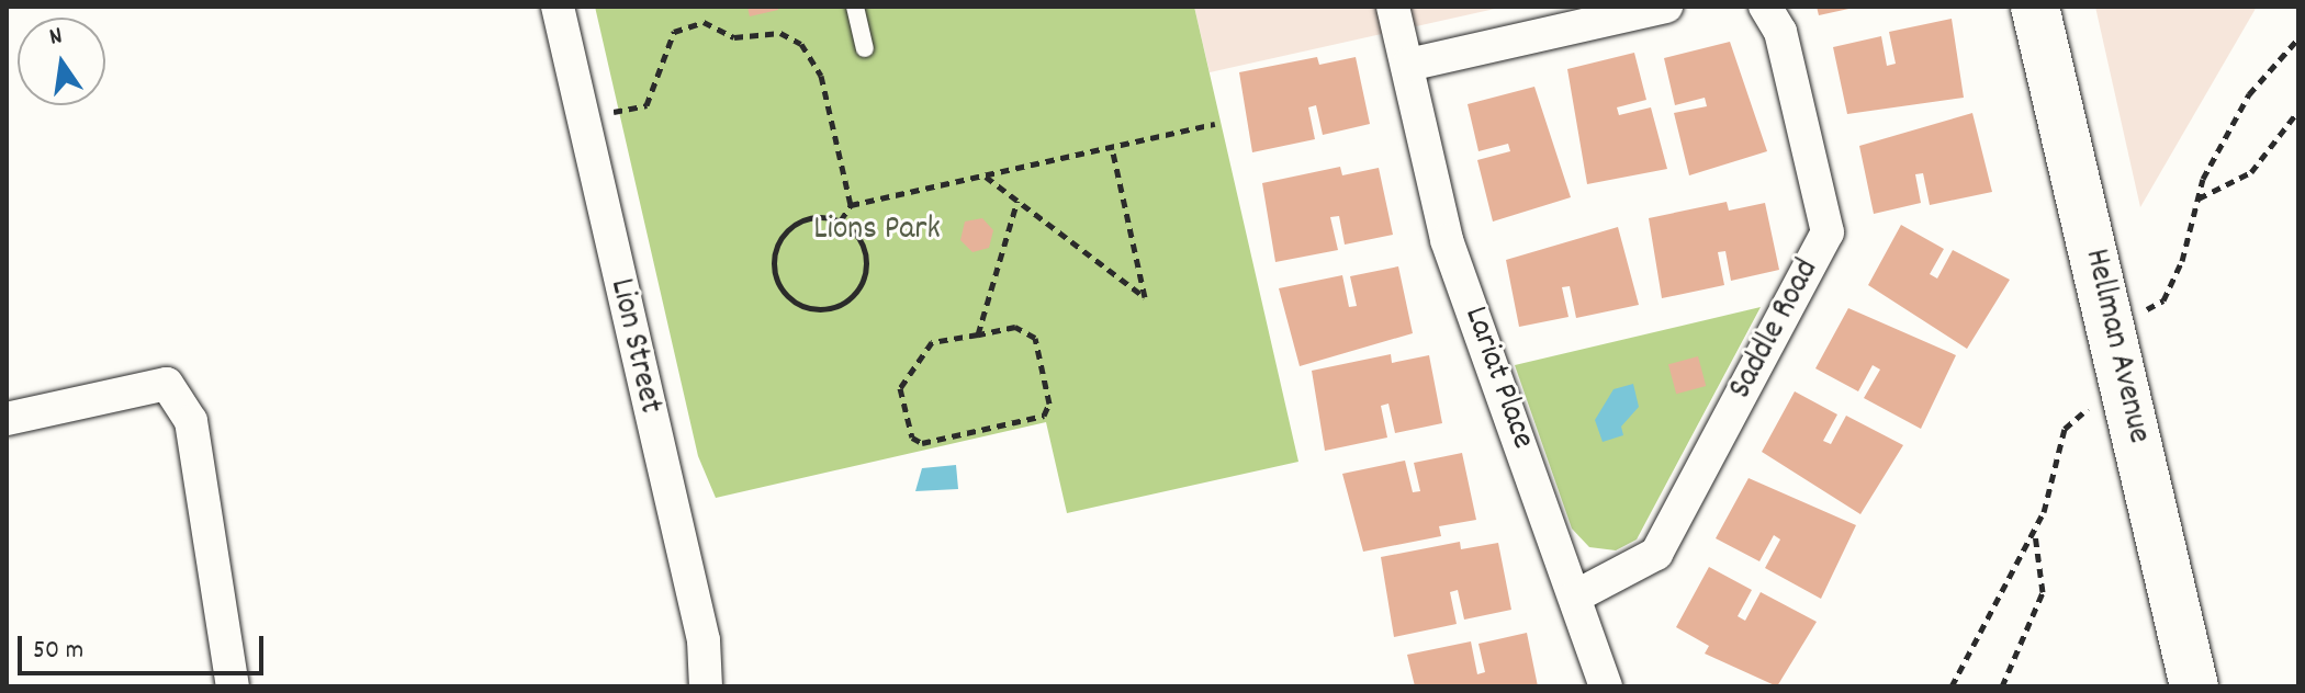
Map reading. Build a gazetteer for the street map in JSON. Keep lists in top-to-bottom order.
{
  "streets": {
    "street": [
      "Saddle Road",
      "Lion Street",
      "Hellman Avenue",
      "Lariat Place"
    ]
  },
  "crossings": [
    ["Saddle Road", "Lariat Place"]
  ],
  "parks": ["Lions Park"],
  "scale_bar": "50 m",
  "north": "top"
}
